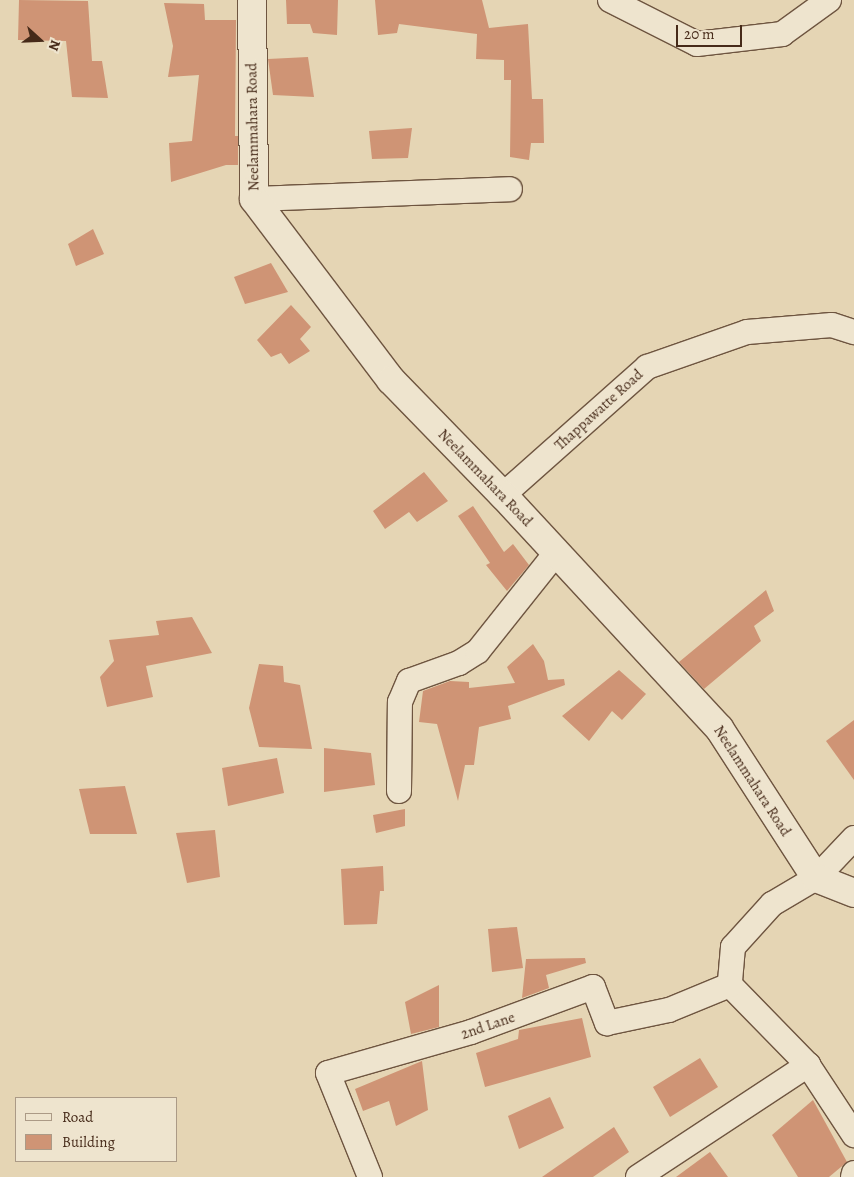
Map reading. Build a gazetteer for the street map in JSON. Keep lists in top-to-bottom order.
{
  "streets": {
    "street": ["Neelammahara Road", "Thappawatte Road", "2nd Lane"]
  },
  "crossings": [
    ["Neelammahara Road", "Thappawatte Road"]
  ],
  "legend": ["Road", "Building"],
  "scale_bar": "20 m",
  "north": "right"
}
